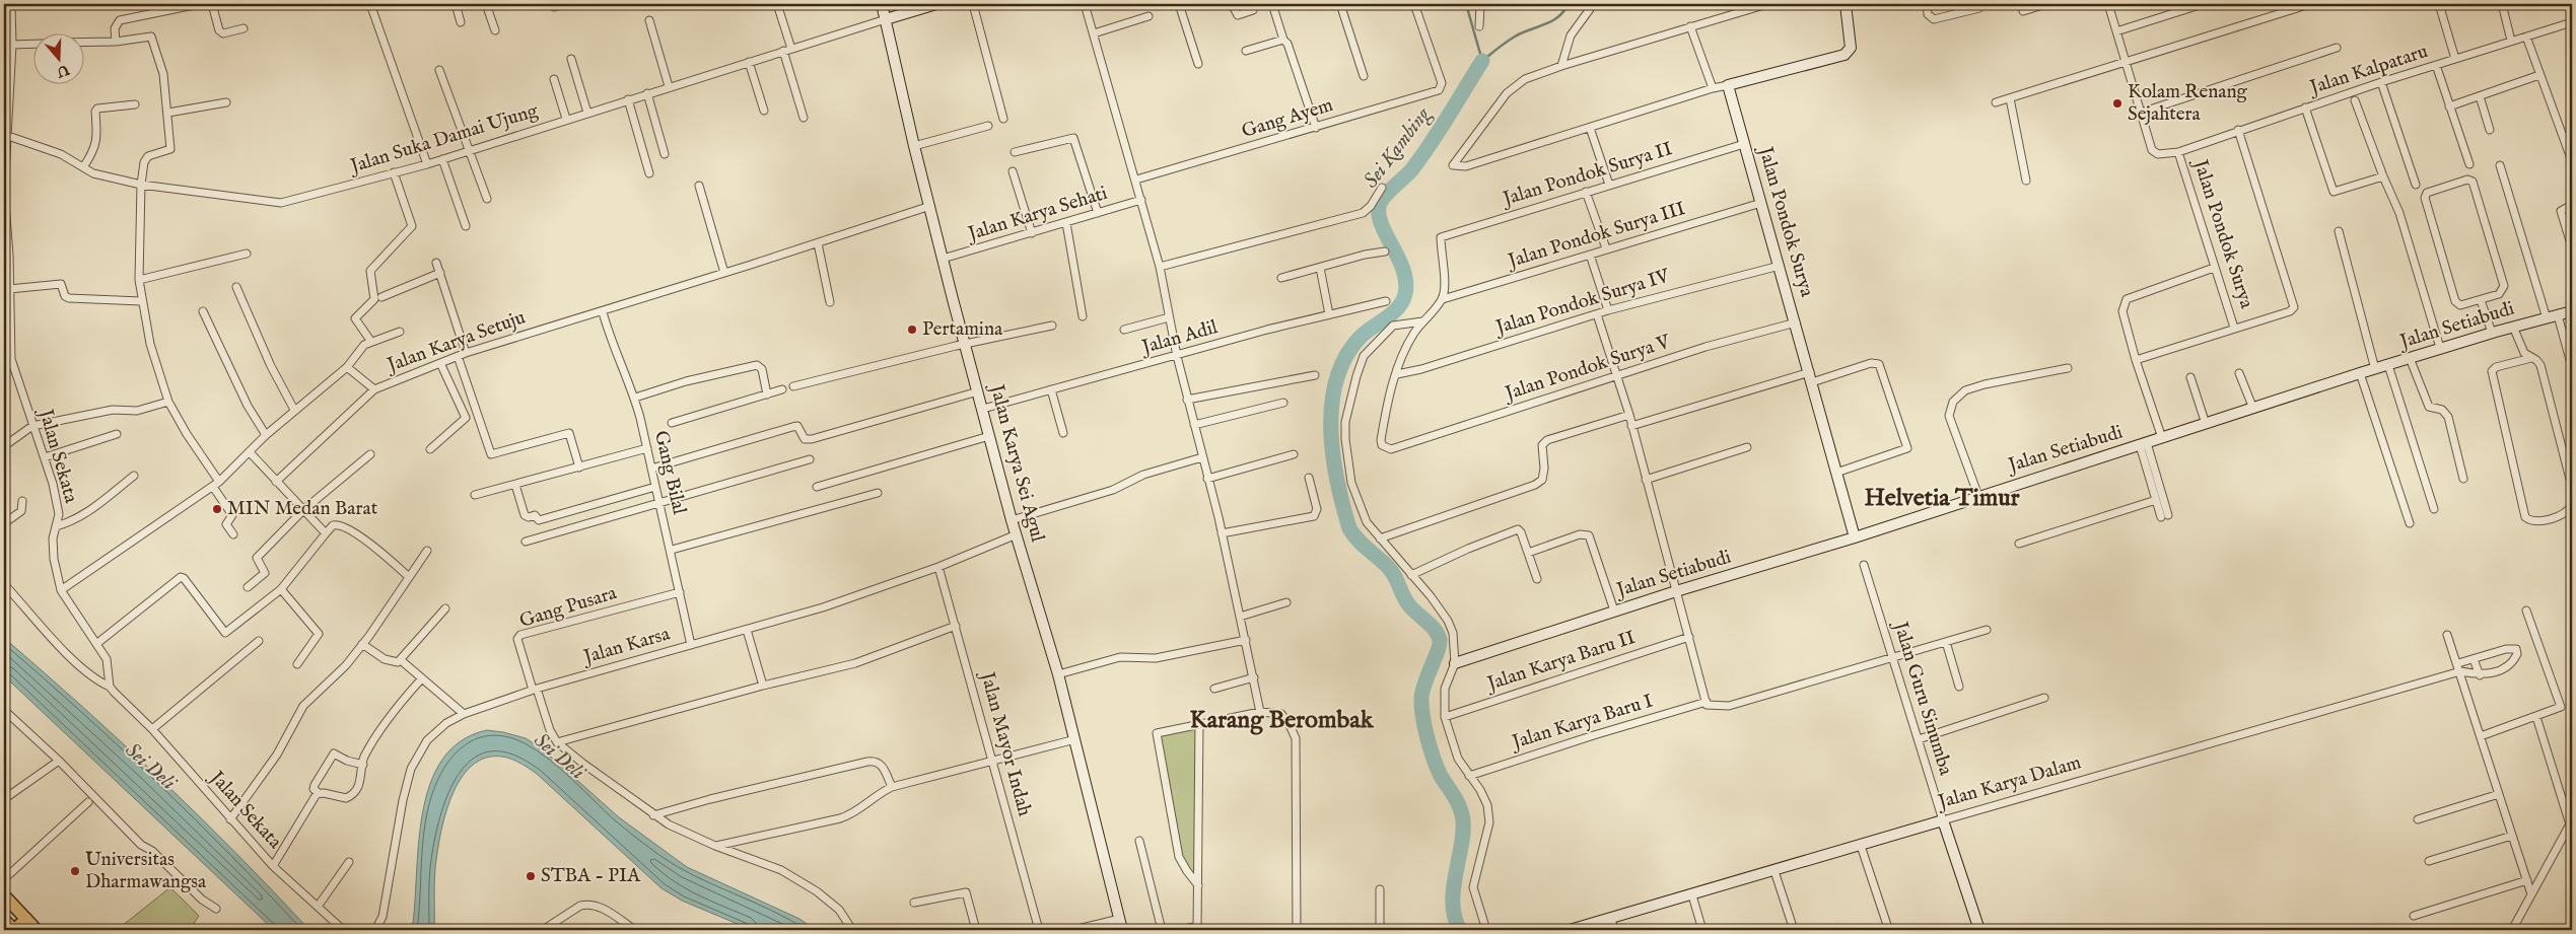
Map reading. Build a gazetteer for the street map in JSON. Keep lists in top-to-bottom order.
{
  "streets": {
    "street": [
      "Jalan Kalpataru",
      "Gang Ayem",
      "Jalan Suka Damai Ujung",
      "Jalan Pondok Surya II",
      "Jalan Karya Sehati",
      "Jalan Pondok Surya",
      "Jalan Pondok Surya III",
      "Jalan Pondok Surya IV",
      "Jalan Setiabudi",
      "Jalan Adil",
      "Jalan Karya Setuju",
      "Jalan Pondok Surya V",
      "Jalan Sekata",
      "Jalan Karya Sei Agul",
      "Gang Bilal",
      "Gang Pusara",
      "Jalan Karsa",
      "Jalan Karya Baru II",
      "Jalan Guru Sinumba",
      "Jalan Karya Baru I",
      "Jalan Mayor Indah",
      "Jalan Karya Dalam"
    ]
  },
  "crossings": [
    ["Jalan Kalpataru", "Jalan Pondok Surya"],
    ["Jalan Suka Damai Ujung", "Jalan Sekata"],
    ["Jalan Suka Damai Ujung", "Jalan Karya Sei Agul"],
    ["Jalan Pondok Surya II", "Jalan Pondok Surya"],
    ["Jalan Pondok Surya II", "Jalan Pondok Surya III"],
    ["Jalan Karya Sehati", "Jalan Karya Sei Agul"],
    ["Jalan Pondok Surya", "Jalan Pondok Surya III"],
    ["Jalan Pondok Surya", "Jalan Pondok Surya IV"],
    ["Jalan Pondok Surya", "Jalan Setiabudi"],
    ["Jalan Pondok Surya", "Jalan Pondok Surya V"],
    ["Jalan Pondok Surya IV", "Jalan Pondok Surya V"],
    ["Jalan Adil", "Jalan Karya Sei Agul"],
    ["Jalan Karya Setuju", "Jalan Karya Sei Agul"],
    ["Jalan Karya Setuju", "Gang Bilal"],
    ["Jalan Karya Sei Agul", "Jalan Karsa"],
    ["Gang Bilal", "Gang Pusara"],
    ["Gang Bilal", "Jalan Karsa"],
    ["Gang Pusara", "Jalan Karsa"],
    ["Jalan Karsa", "Jalan Mayor Indah"],
    ["Jalan Guru Sinumba", "Jalan Karya Dalam"]
  ],
  "districts": ["Helvetia Timur", "Karang Berombak"],
  "water": ["Sei Kambing", "Sei Deli"],
  "places": [
    "Kolam Renang Sejahtera",
    "Pertamina",
    "MIN Medan Barat",
    "Universitas Dharmawangsa",
    "STBA - PIA"
  ],
  "north": "bottom"
}
